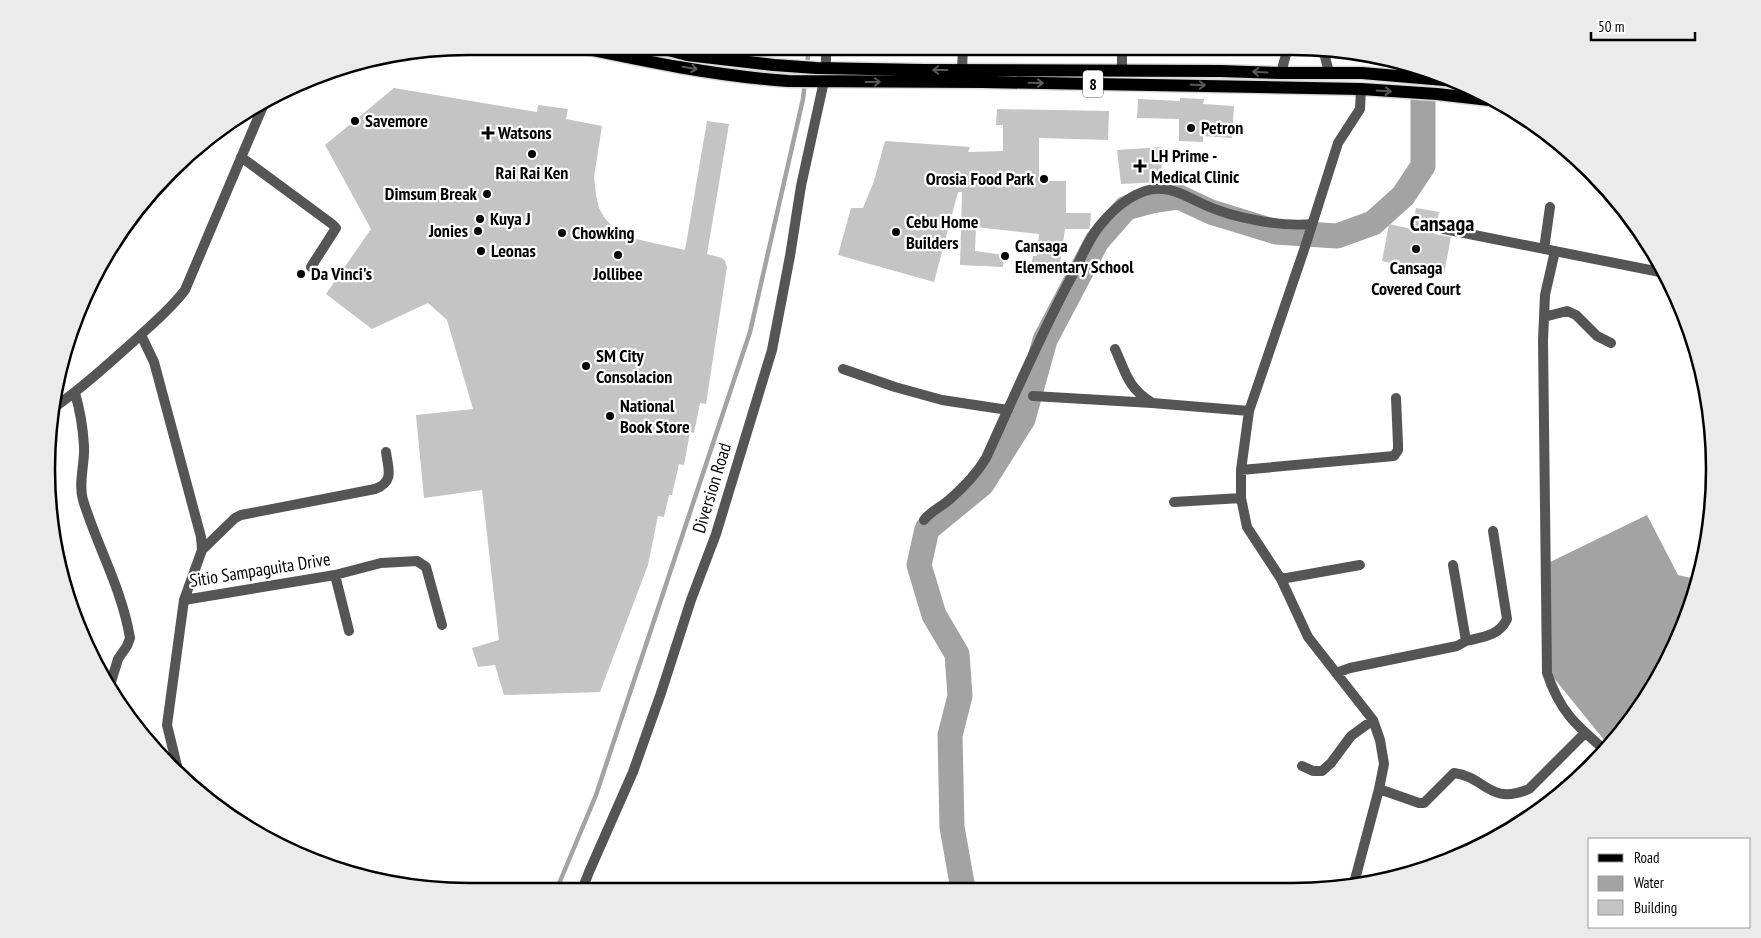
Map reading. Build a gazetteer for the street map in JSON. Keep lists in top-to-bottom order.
{
  "streets": {
    "main road": ["8"],
    "street": ["Diversion Road", "Sitio Sampaguita Drive"]
  },
  "crossings": [
    ["8", "Diversion Road"]
  ],
  "districts": ["Cansaga"],
  "places": {
    "other": [
      "Savemore",
      "Petron",
      "Rai Rai Ken",
      "Orosia Food Park",
      "Dimsum Break",
      "Kuya J",
      "Jonies",
      "Cebu Home Builders",
      "Chowking",
      "Cansaga Covered Court",
      "Leonas",
      "Jollibee",
      "Cansaga Elementary School",
      "Da Vinci's",
      "SM City Consolacion",
      "National Book Store"
    ],
    "health": ["Watsons", "LH Prime - Medical Clinic"]
  },
  "legend": ["Road", "Water", "Building"],
  "scale_bar": "50 m"
}
